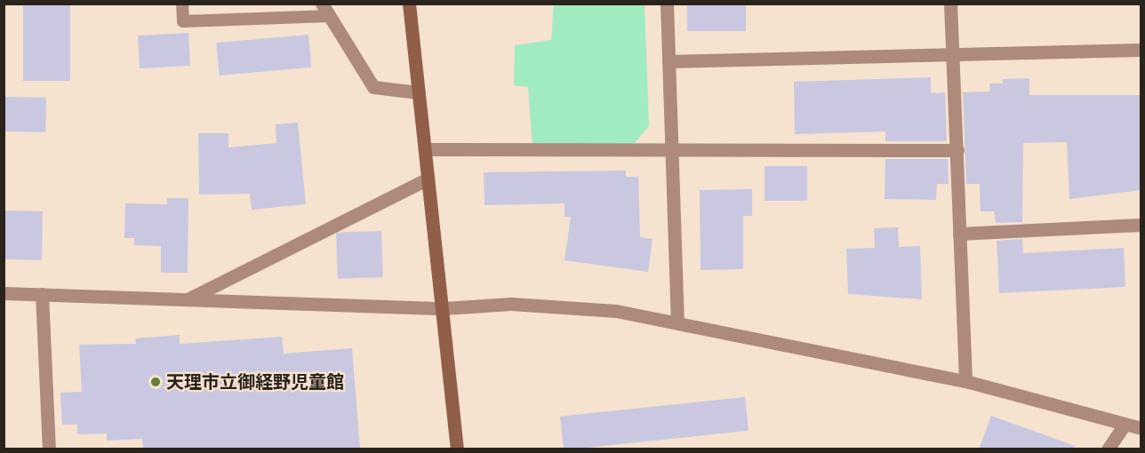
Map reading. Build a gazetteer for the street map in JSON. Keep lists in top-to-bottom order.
{
  "places": ["天理市立御経野児童館"]
}
